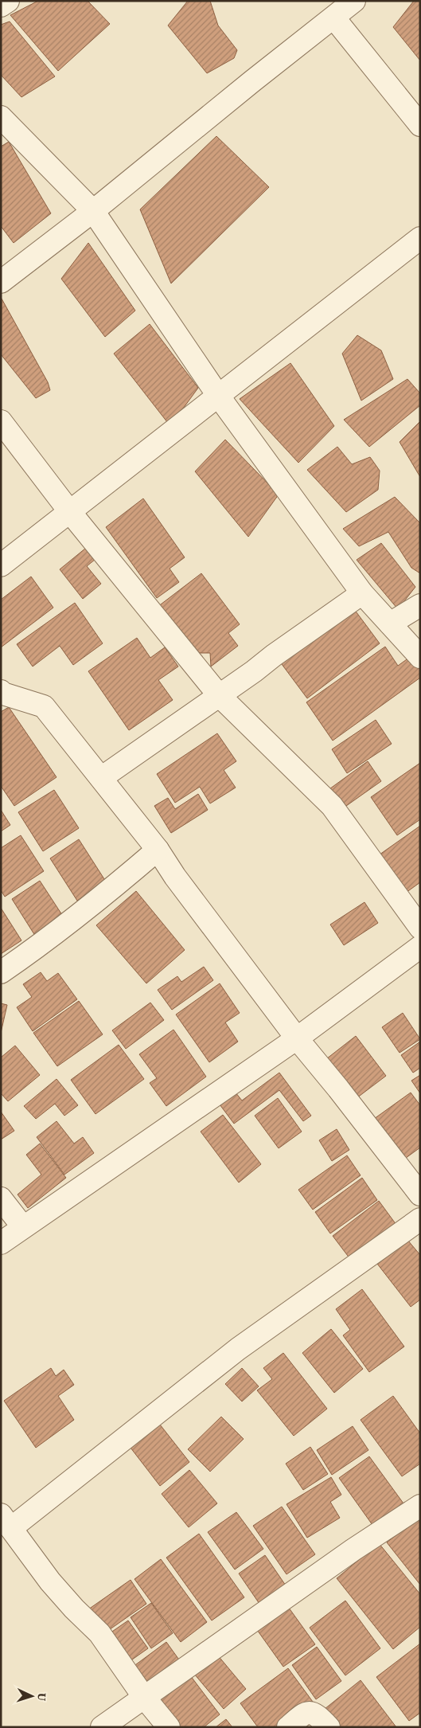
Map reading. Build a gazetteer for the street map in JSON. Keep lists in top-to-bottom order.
{
  "north": "right"
}
